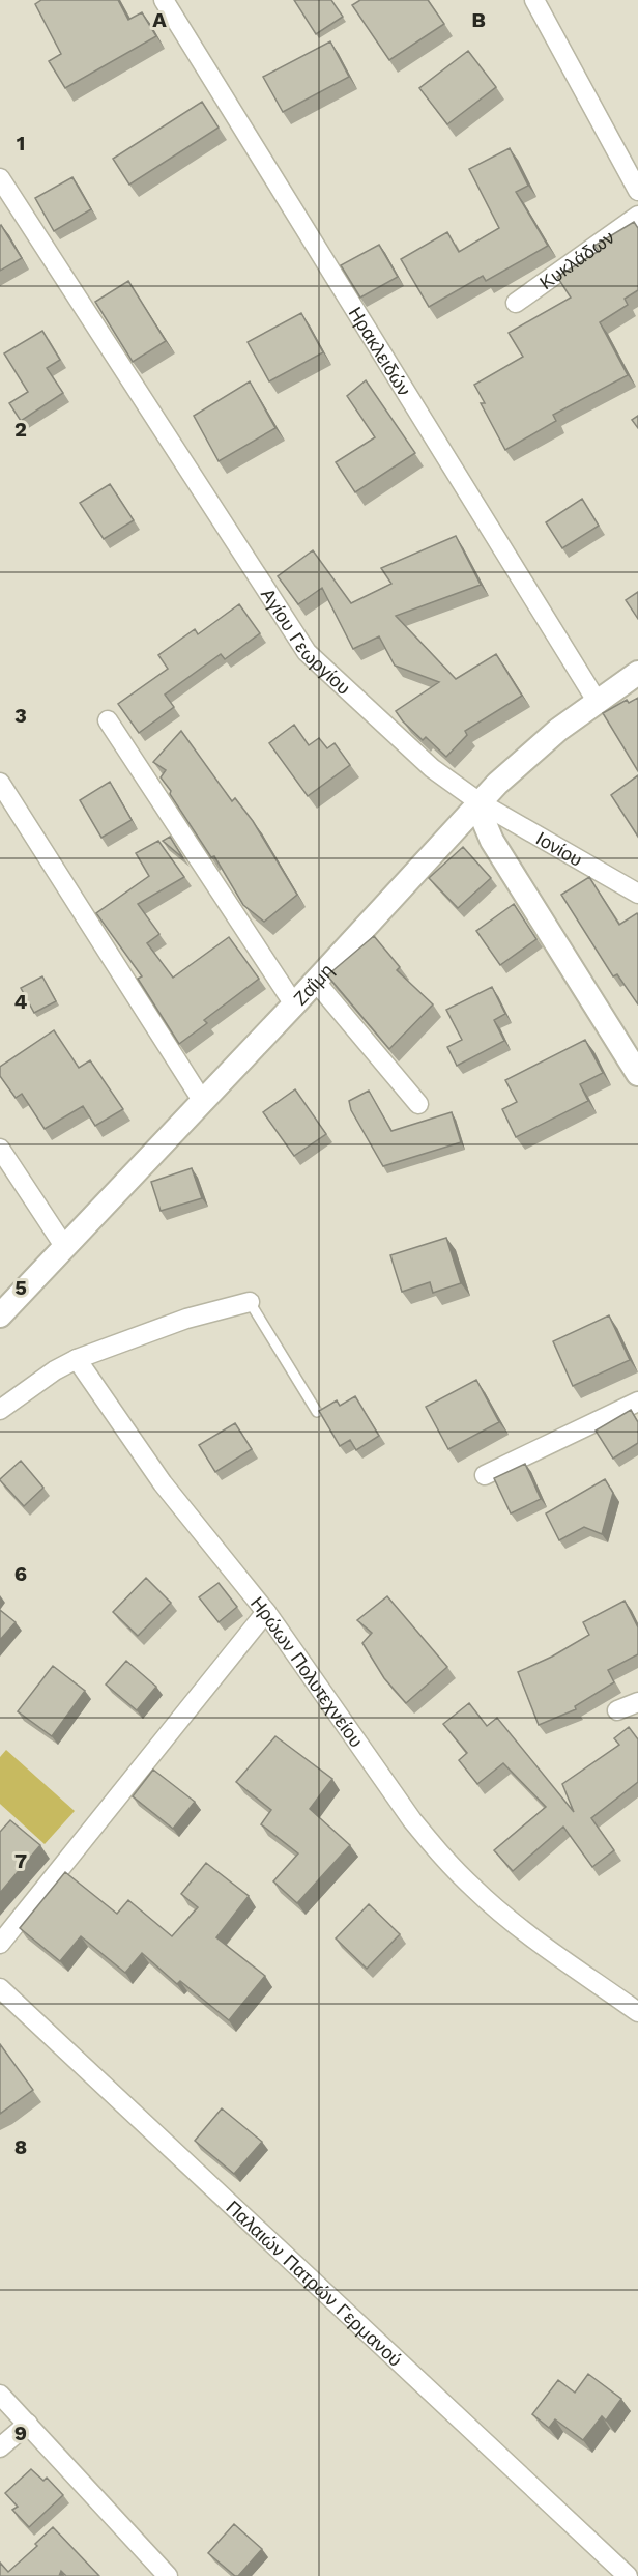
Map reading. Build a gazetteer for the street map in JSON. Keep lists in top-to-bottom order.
{
  "streets": {
    "street": [
      "Κυκλάδων",
      "Ηρακλειδών",
      "Αγίου Γεωργίου",
      "Ιονίου",
      "Ζαΐμη",
      "Ηρώων Πολυτεχνείου",
      "Παλαιών Πατρών Γερμανού"
    ]
  },
  "crossings": [
    ["Ηρακλειδών", "Ζαΐμη"],
    ["Αγίου Γεωργίου", "Ιονίου"],
    ["Αγίου Γεωργίου", "Ζαΐμη"],
    ["Ιονίου", "Ζαΐμη"]
  ],
  "grid": {
    "columns": ["A", "B"],
    "rows": [
      "1",
      "2",
      "3",
      "4",
      "5",
      "6",
      "7",
      "8",
      "9"
    ]
  }
}
